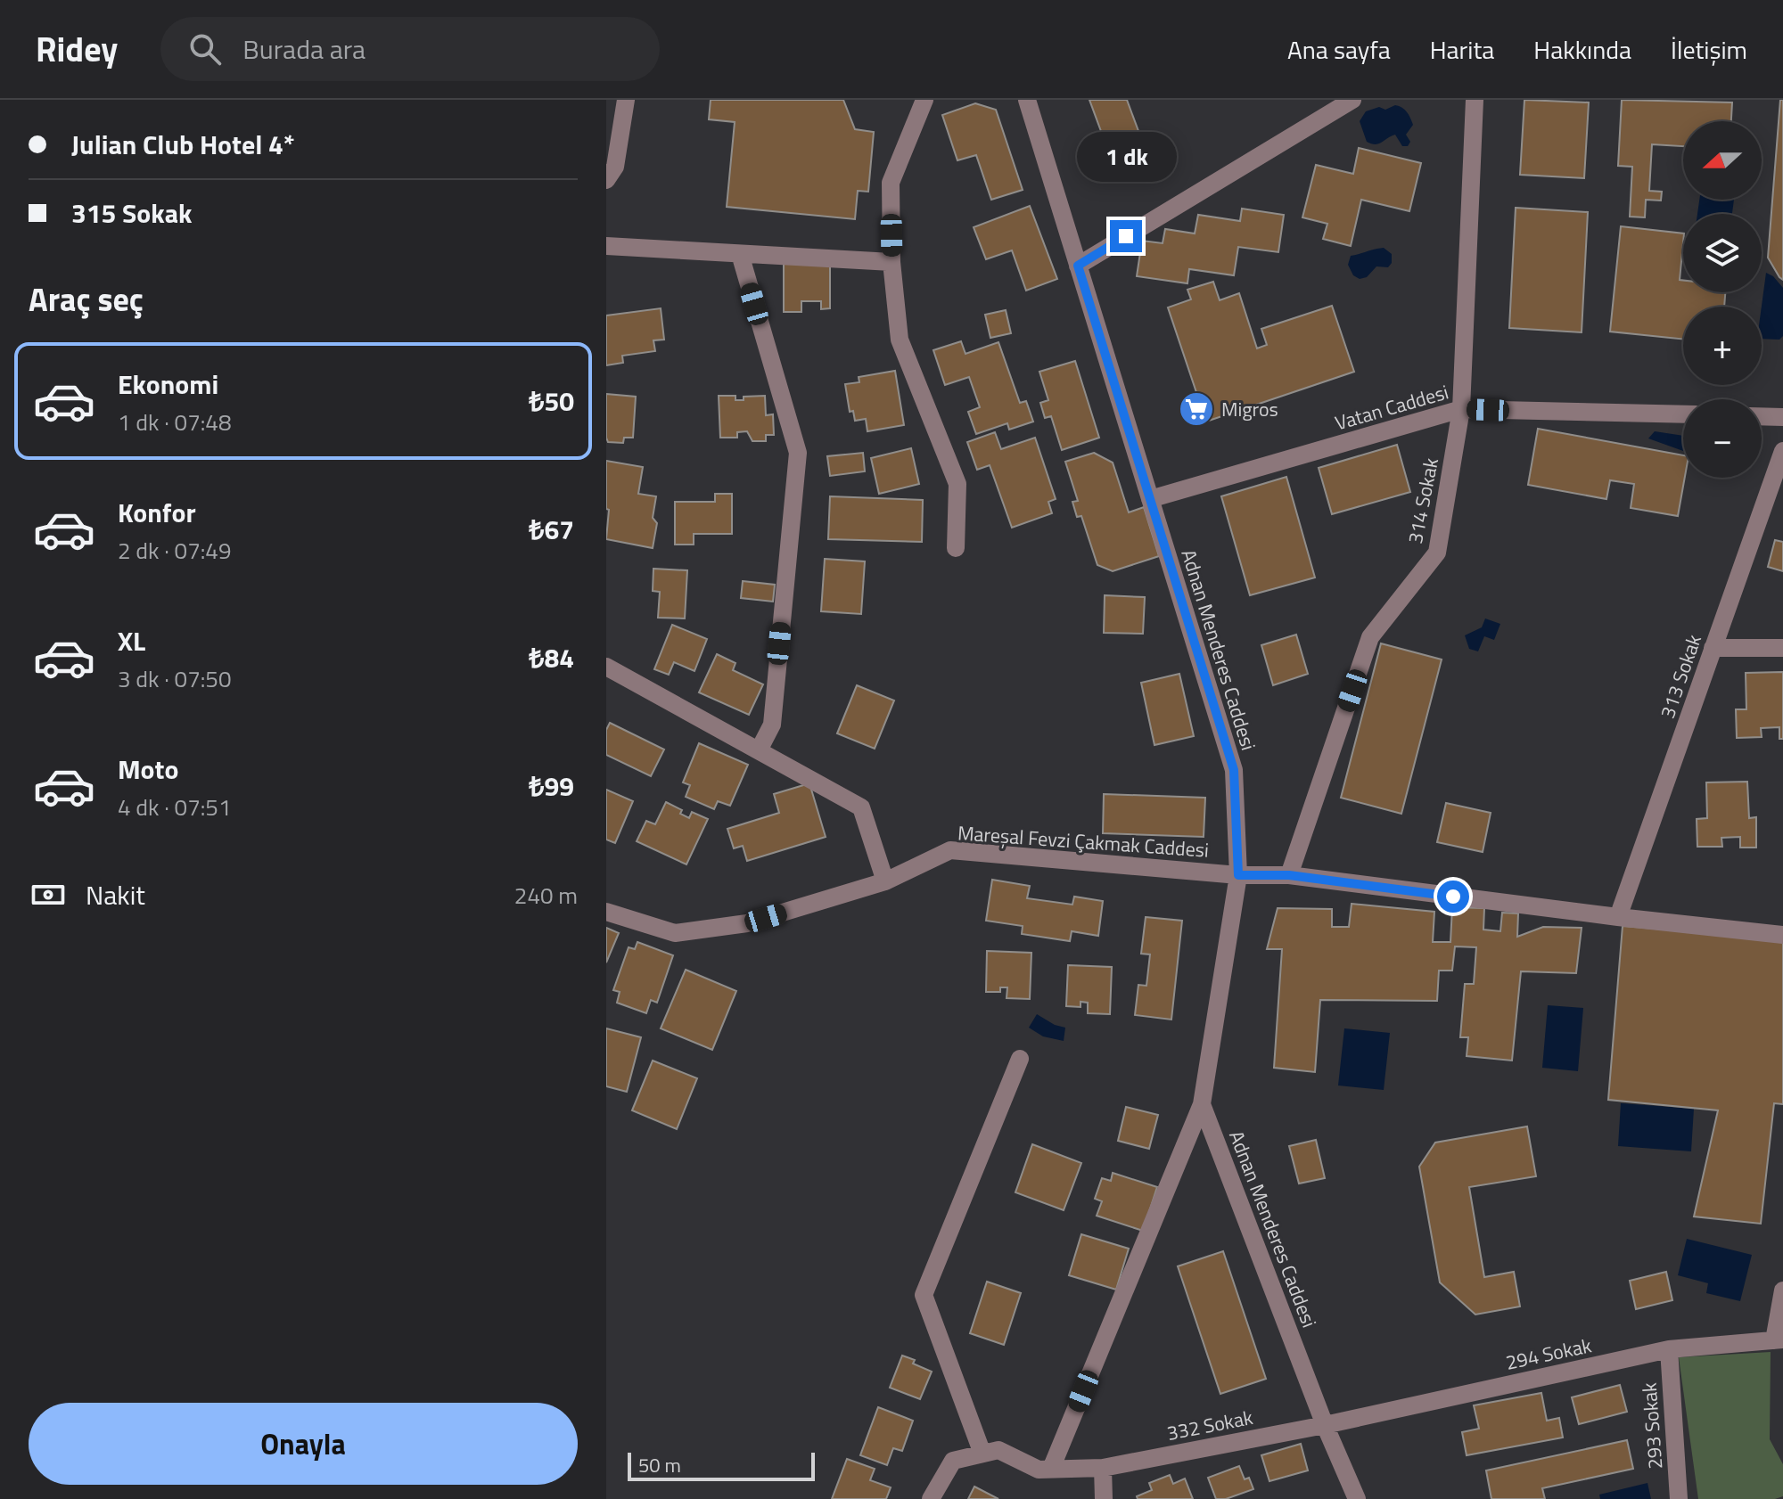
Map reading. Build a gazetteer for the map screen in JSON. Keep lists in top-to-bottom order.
{
  "streets": {
    "street": [
      "Vatan Caddesi",
      "314 Sokak",
      "Adnan Menderes Caddesi",
      "313 Sokak",
      "Mareşal Fevzi Çakmak Caddesi",
      "294 Sokak",
      "332 Sokak",
      "293 Sokak"
    ]
  },
  "crossings": [
    ["Vatan Caddesi", "314 Sokak"],
    ["Vatan Caddesi", "Adnan Menderes Caddesi"],
    ["314 Sokak", "Mareşal Fevzi Çakmak Caddesi"],
    ["Adnan Menderes Caddesi", "Mareşal Fevzi Çakmak Caddesi"],
    ["Adnan Menderes Caddesi", "294 Sokak"],
    ["Adnan Menderes Caddesi", "332 Sokak"],
    ["313 Sokak", "Mareşal Fevzi Çakmak Caddesi"],
    ["294 Sokak", "332 Sokak"],
    ["294 Sokak", "293 Sokak"]
  ],
  "places": {
    "supermarket": ["Migros"]
  },
  "scale_bar": "50 m",
  "north": "left",
  "page": {
    "header": "Ridey",
    "search": "Burada ara",
    "nav": [
      "Ana sayfa",
      "Harita",
      "Hakkında",
      "İletişim"
    ],
    "banner": ["Julian Club Hotel 4*", "315 Sokak"],
    "map_buttons": ["+", "−"],
    "bubble": "1 dk",
    "heading": "Araç seç",
    "list": [
      {
        "name": "Ekonomi",
        "note": "1 dk · 07:48",
        "value": "₺50"
      },
      {
        "name": "Konfor",
        "note": "2 dk · 07:49",
        "value": "₺67"
      },
      {
        "name": "XL",
        "note": "3 dk · 07:50",
        "value": "₺84"
      },
      {
        "name": "Moto",
        "note": "4 dk · 07:51",
        "value": "₺99"
      }
    ],
    "pay": ["Nakit", "240 m"],
    "buttons": "Onayla",
    "scale": "50 m"
  }
}
